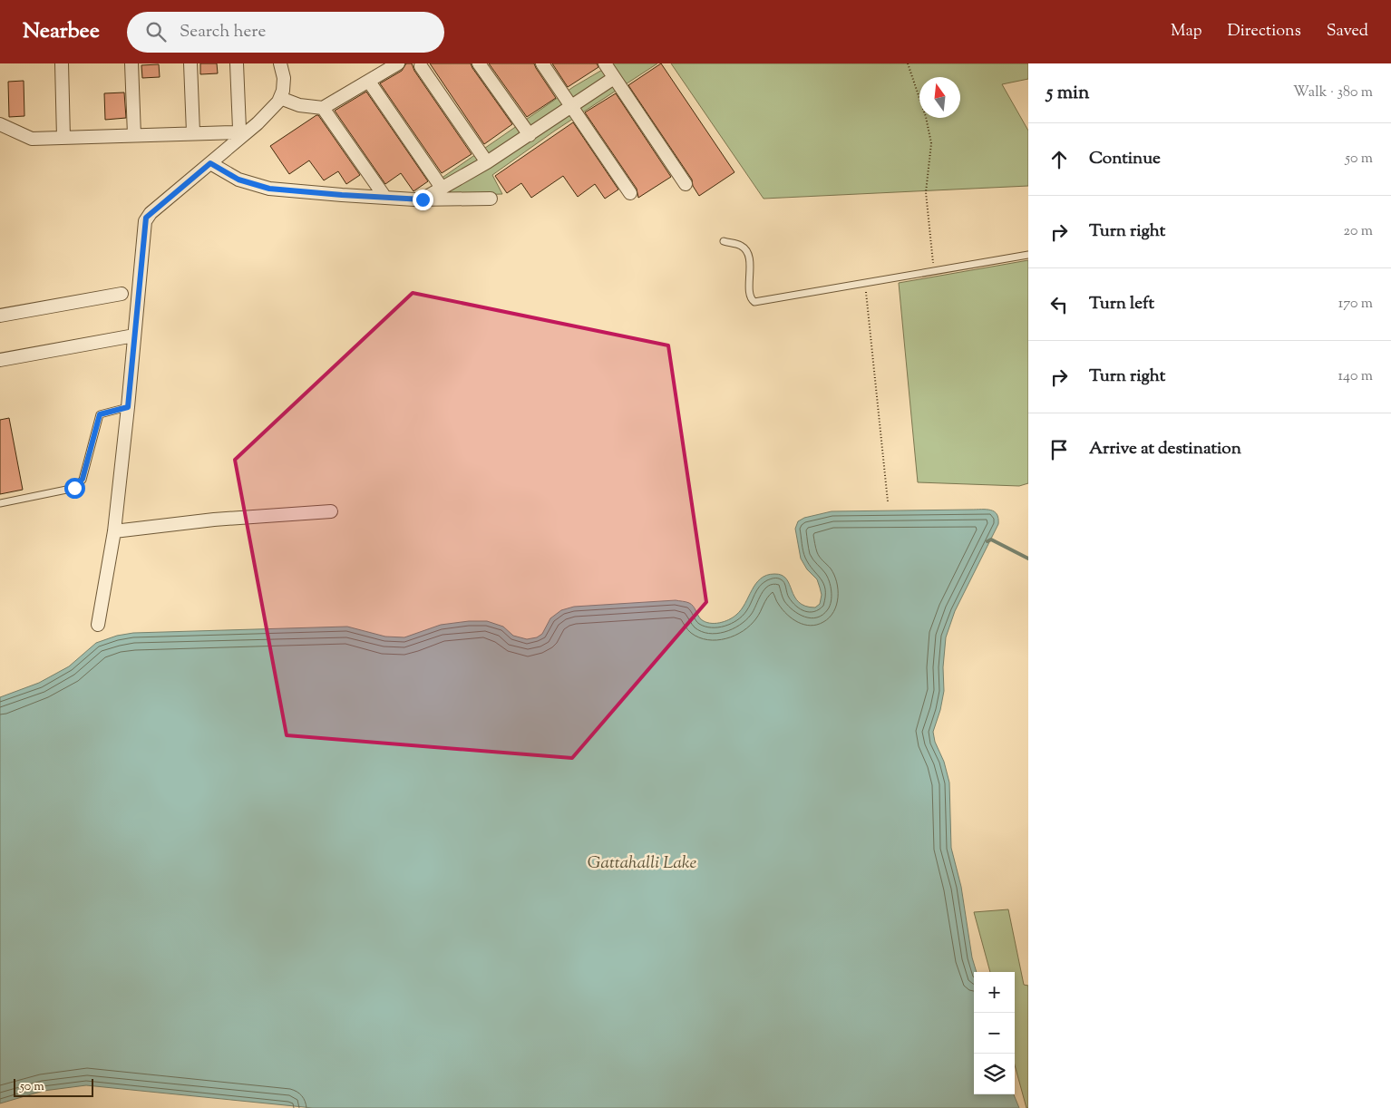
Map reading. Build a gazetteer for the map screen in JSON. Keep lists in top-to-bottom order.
{
  "water": ["Gattahalli Lake"],
  "scale_bar": "50 m",
  "north": "top",
  "page": {
    "header": "Nearbee",
    "search": "Search here",
    "nav": ["Map", "Directions", "Saved"],
    "heading": ["5 min", "Walk · 380 m"],
    "list": [
      ["Continue", "50 m"],
      ["Turn right", "20 m"],
      ["Turn left", "170 m"],
      ["Turn right", "140 m"],
      "Arrive at destination"
    ],
    "map_buttons": ["+", "−"],
    "scale": "50 m"
  }
}
